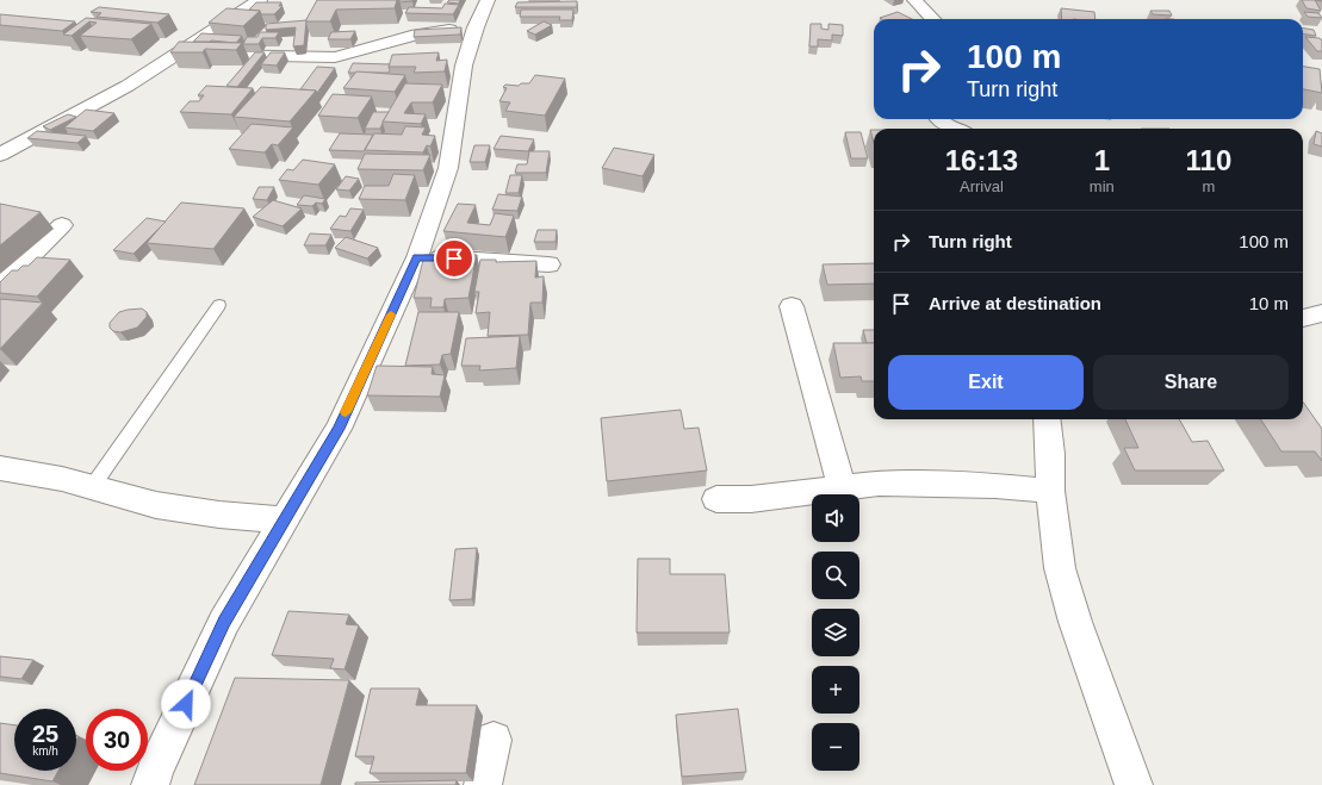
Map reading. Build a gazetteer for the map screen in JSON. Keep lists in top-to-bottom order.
{
  "page": {
    "turn": ["100 m", "Turn right"],
    "eta": [
      "16:13",
      "Arrival",
      "1",
      "min",
      "110",
      "m"
    ],
    "list": [
      {
        "name": "Turn right",
        "value": "100 m"
      },
      {
        "name": "Arrive at destination",
        "value": "10 m"
      }
    ],
    "buttons": ["Exit", "Share"],
    "map_buttons": ["+", "−"],
    "speed": "25 km/h",
    "limit": "30"
  }
}
